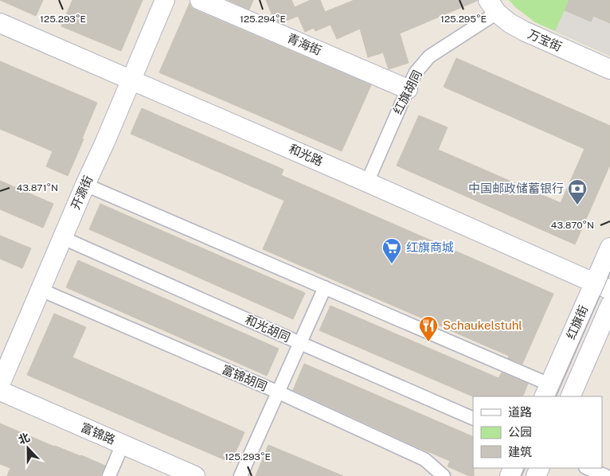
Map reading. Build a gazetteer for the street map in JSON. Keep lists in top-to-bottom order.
{
  "streets": {
    "street": [
      "万宝街",
      "青海街",
      "红旗胡同",
      "和光路",
      "开源街",
      "红旗街",
      "和光胡同",
      "富锦胡同",
      "富锦路"
    ]
  },
  "crossings": [
    ["万宝街", "红旗胡同"],
    ["青海街", "红旗胡同"],
    ["红旗胡同", "和光路"],
    ["和光路", "开源街"],
    ["和光路", "红旗街"],
    ["开源街", "和光胡同"],
    ["开源街", "富锦胡同"]
  ],
  "places": {
    "bank": ["中国邮政储蓄银行"],
    "supermarket": ["红旗商城"],
    "restaurant": ["Schaukelstuhl"]
  },
  "legend": ["道路", "公园", "建筑"],
  "north": "top",
  "coordinates": [
    "125.295°E",
    "125.293°E",
    "125.294°E",
    "43.871°N",
    "43.870°N"
  ]
}
